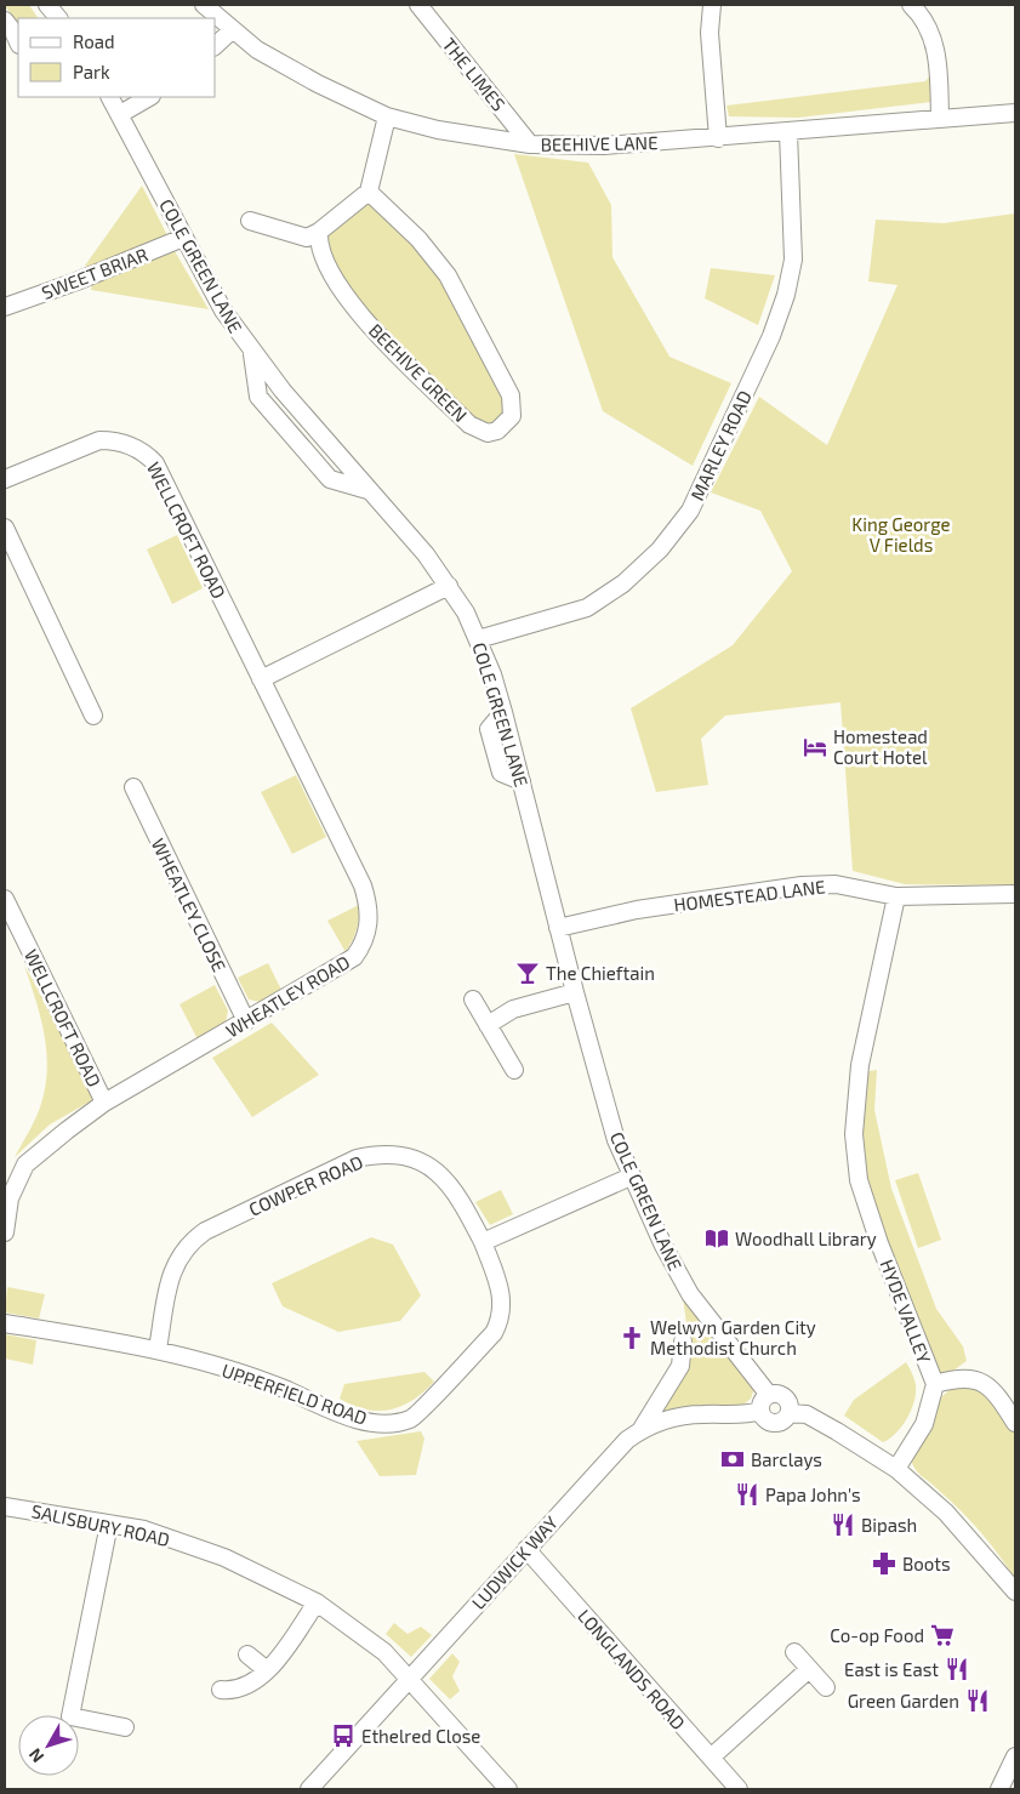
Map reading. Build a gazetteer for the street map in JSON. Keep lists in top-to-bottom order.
{
  "streets": {
    "street": [
      "THE LIMES",
      "BEEHIVE LANE",
      "COLE GREEN LANE",
      "SWEET BRIAR",
      "BEEHIVE GREEN",
      "MARLEY ROAD",
      "WELLCROFT ROAD",
      "HOMESTEAD LANE",
      "WHEATLEY CLOSE",
      "WHEATLEY ROAD",
      "COWPER ROAD",
      "HYDE VALLEY",
      "UPPERFIELD ROAD",
      "SALISBURY ROAD",
      "LUDWICK WAY",
      "LONGLANDS ROAD"
    ]
  },
  "crossings": [
    ["THE LIMES", "BEEHIVE LANE"],
    ["BEEHIVE LANE", "MARLEY ROAD"],
    ["COLE GREEN LANE", "SWEET BRIAR"],
    ["COLE GREEN LANE", "MARLEY ROAD"],
    ["COLE GREEN LANE", "HOMESTEAD LANE"],
    ["COLE GREEN LANE", "LUDWICK WAY"],
    ["WELLCROFT ROAD", "WHEATLEY ROAD"],
    ["HOMESTEAD LANE", "HYDE VALLEY"],
    ["WHEATLEY CLOSE", "WHEATLEY ROAD"],
    ["COWPER ROAD", "UPPERFIELD ROAD"],
    ["SALISBURY ROAD", "LUDWICK WAY"],
    ["LUDWICK WAY", "LONGLANDS ROAD"]
  ],
  "parks": ["King George V Fields"],
  "places": {
    "hotel": ["Homestead Court Hotel"],
    "bar": ["The Chieftain"],
    "library": ["Woodhall Library"],
    "church": ["Welwyn Garden City Methodist Church"],
    "bank": ["Barclays"],
    "restaurant": [
      "Papa John's",
      "Bipash",
      "East is East",
      "Green Garden"
    ],
    "pharmacy": ["Boots"],
    "supermarket": ["Co-op Food"],
    "bus stop": ["Ethelred Close"]
  },
  "legend": ["Road", "Park"],
  "north": "bottom left"
}
